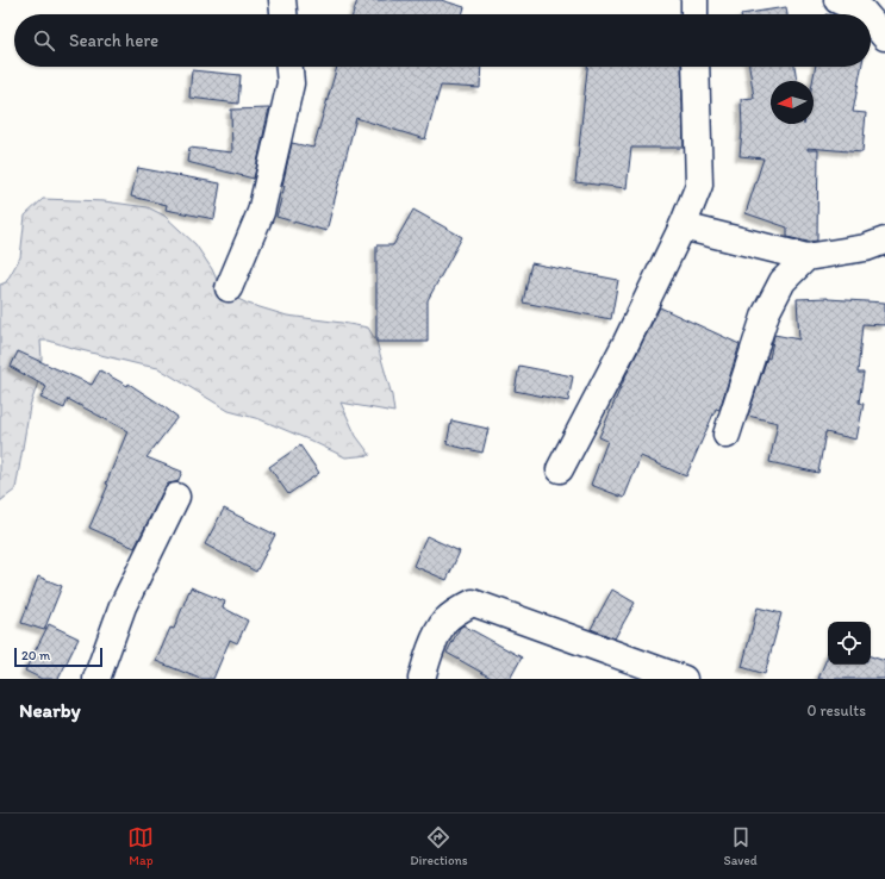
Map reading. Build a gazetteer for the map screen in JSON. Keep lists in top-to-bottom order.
{
  "scale_bar": "20 m",
  "north": "left",
  "page": {
    "search": "Search here",
    "scale": "20 m",
    "heading": ["Nearby", "0 results"],
    "nav": ["Map", "Directions", "Saved"]
  }
}
